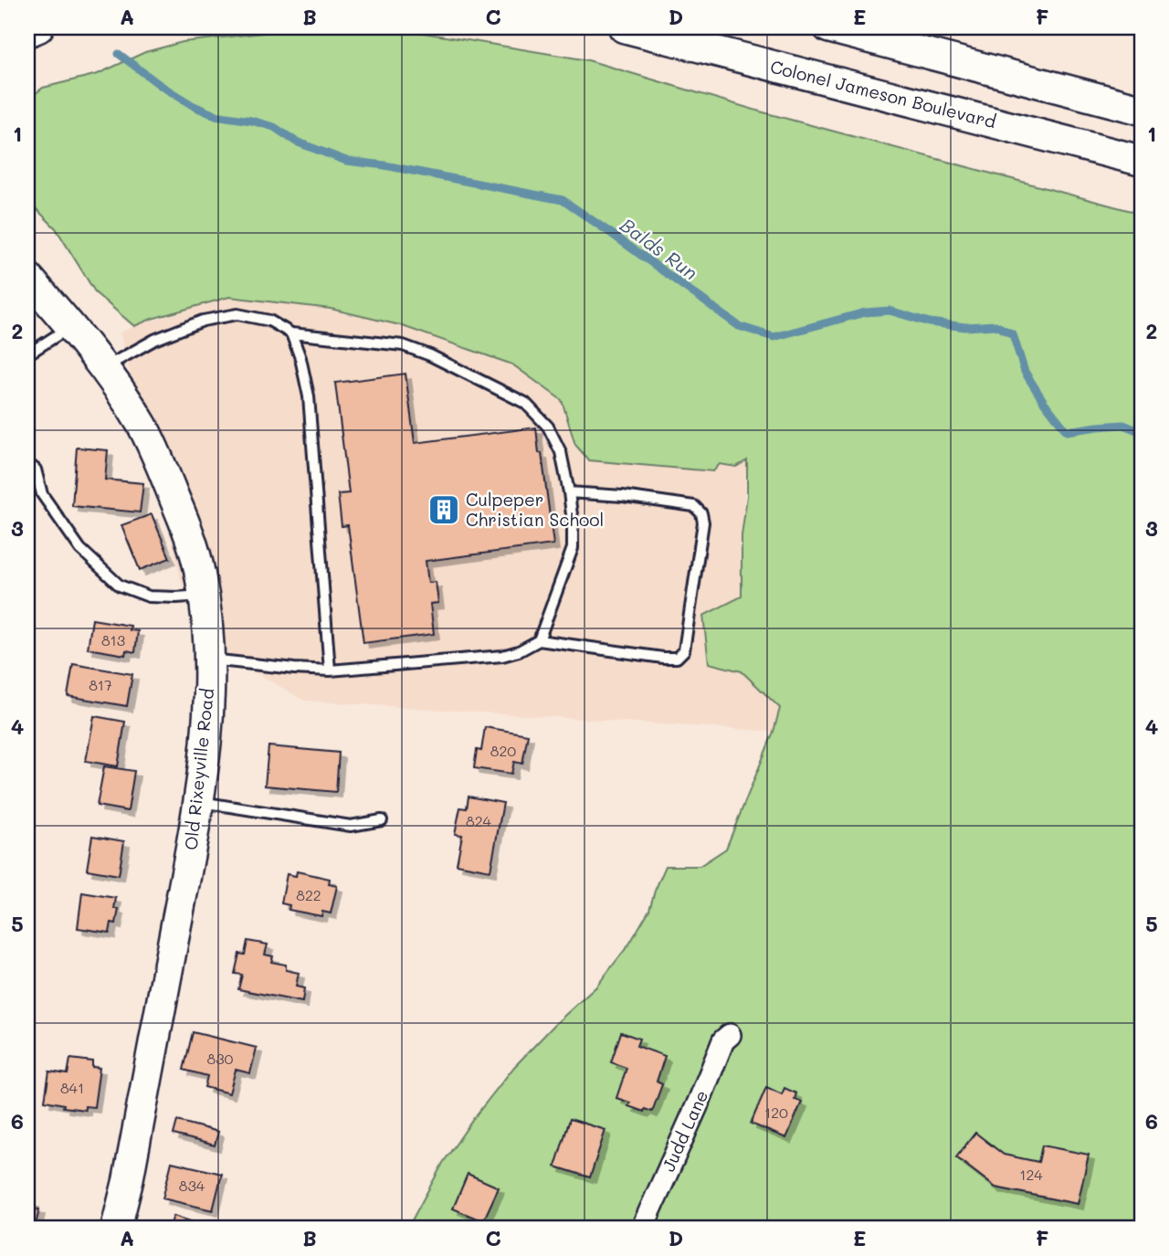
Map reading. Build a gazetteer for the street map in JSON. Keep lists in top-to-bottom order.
{
  "streets": {
    "street": ["Colonel Jameson Boulevard", "Old Rixeyville Road", "Judd Lane"]
  },
  "water": ["Balds Run"],
  "places": {
    "building": ["Culpeper Christian School"]
  },
  "house_numbers": [
    "813",
    "817",
    "820",
    "824",
    "822",
    "830",
    "841",
    "120",
    "124",
    "834"
  ],
  "grid": {
    "columns": [
      "A",
      "B",
      "C",
      "D",
      "E",
      "F"
    ],
    "rows": [
      "1",
      "2",
      "3",
      "4",
      "5",
      "6"
    ]
  }
}
